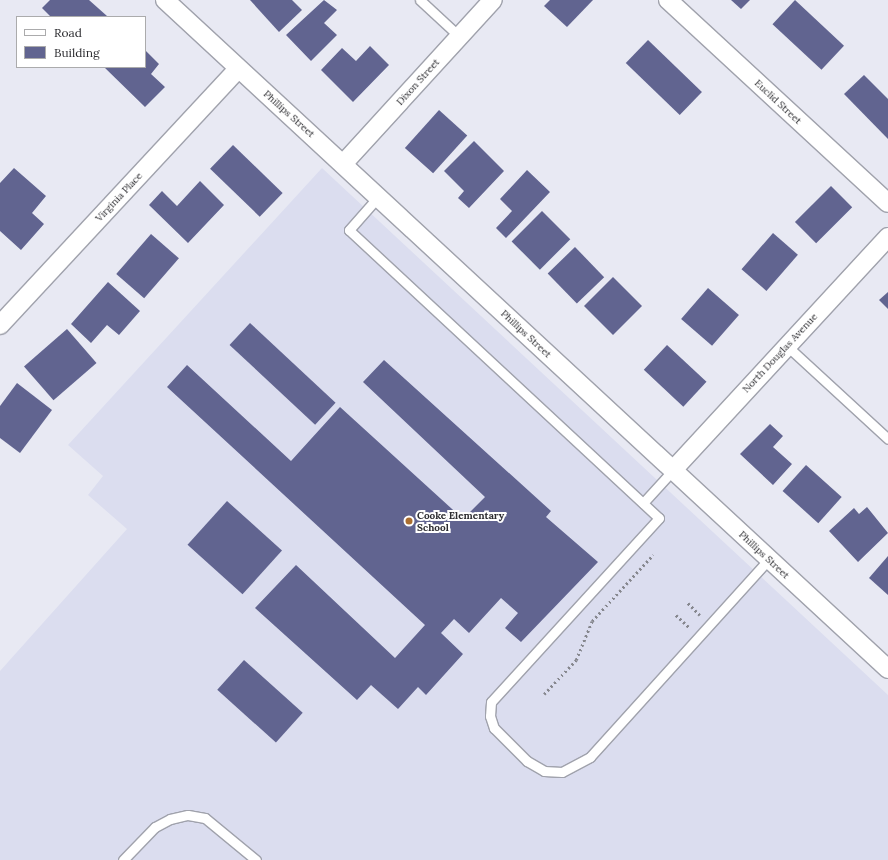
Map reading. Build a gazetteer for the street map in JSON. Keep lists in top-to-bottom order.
{
  "streets": {
    "street": [
      "Dixon Street",
      "Euclid Street",
      "Phillips Street",
      "Virginia Place",
      "North Douglas Avenue"
    ]
  },
  "crossings": [
    ["Dixon Street", "Phillips Street"],
    ["Phillips Street", "Virginia Place"],
    ["Phillips Street", "North Douglas Avenue"]
  ],
  "places": ["Cooke Elementary School"],
  "legend": ["Road", "Building"]
}
